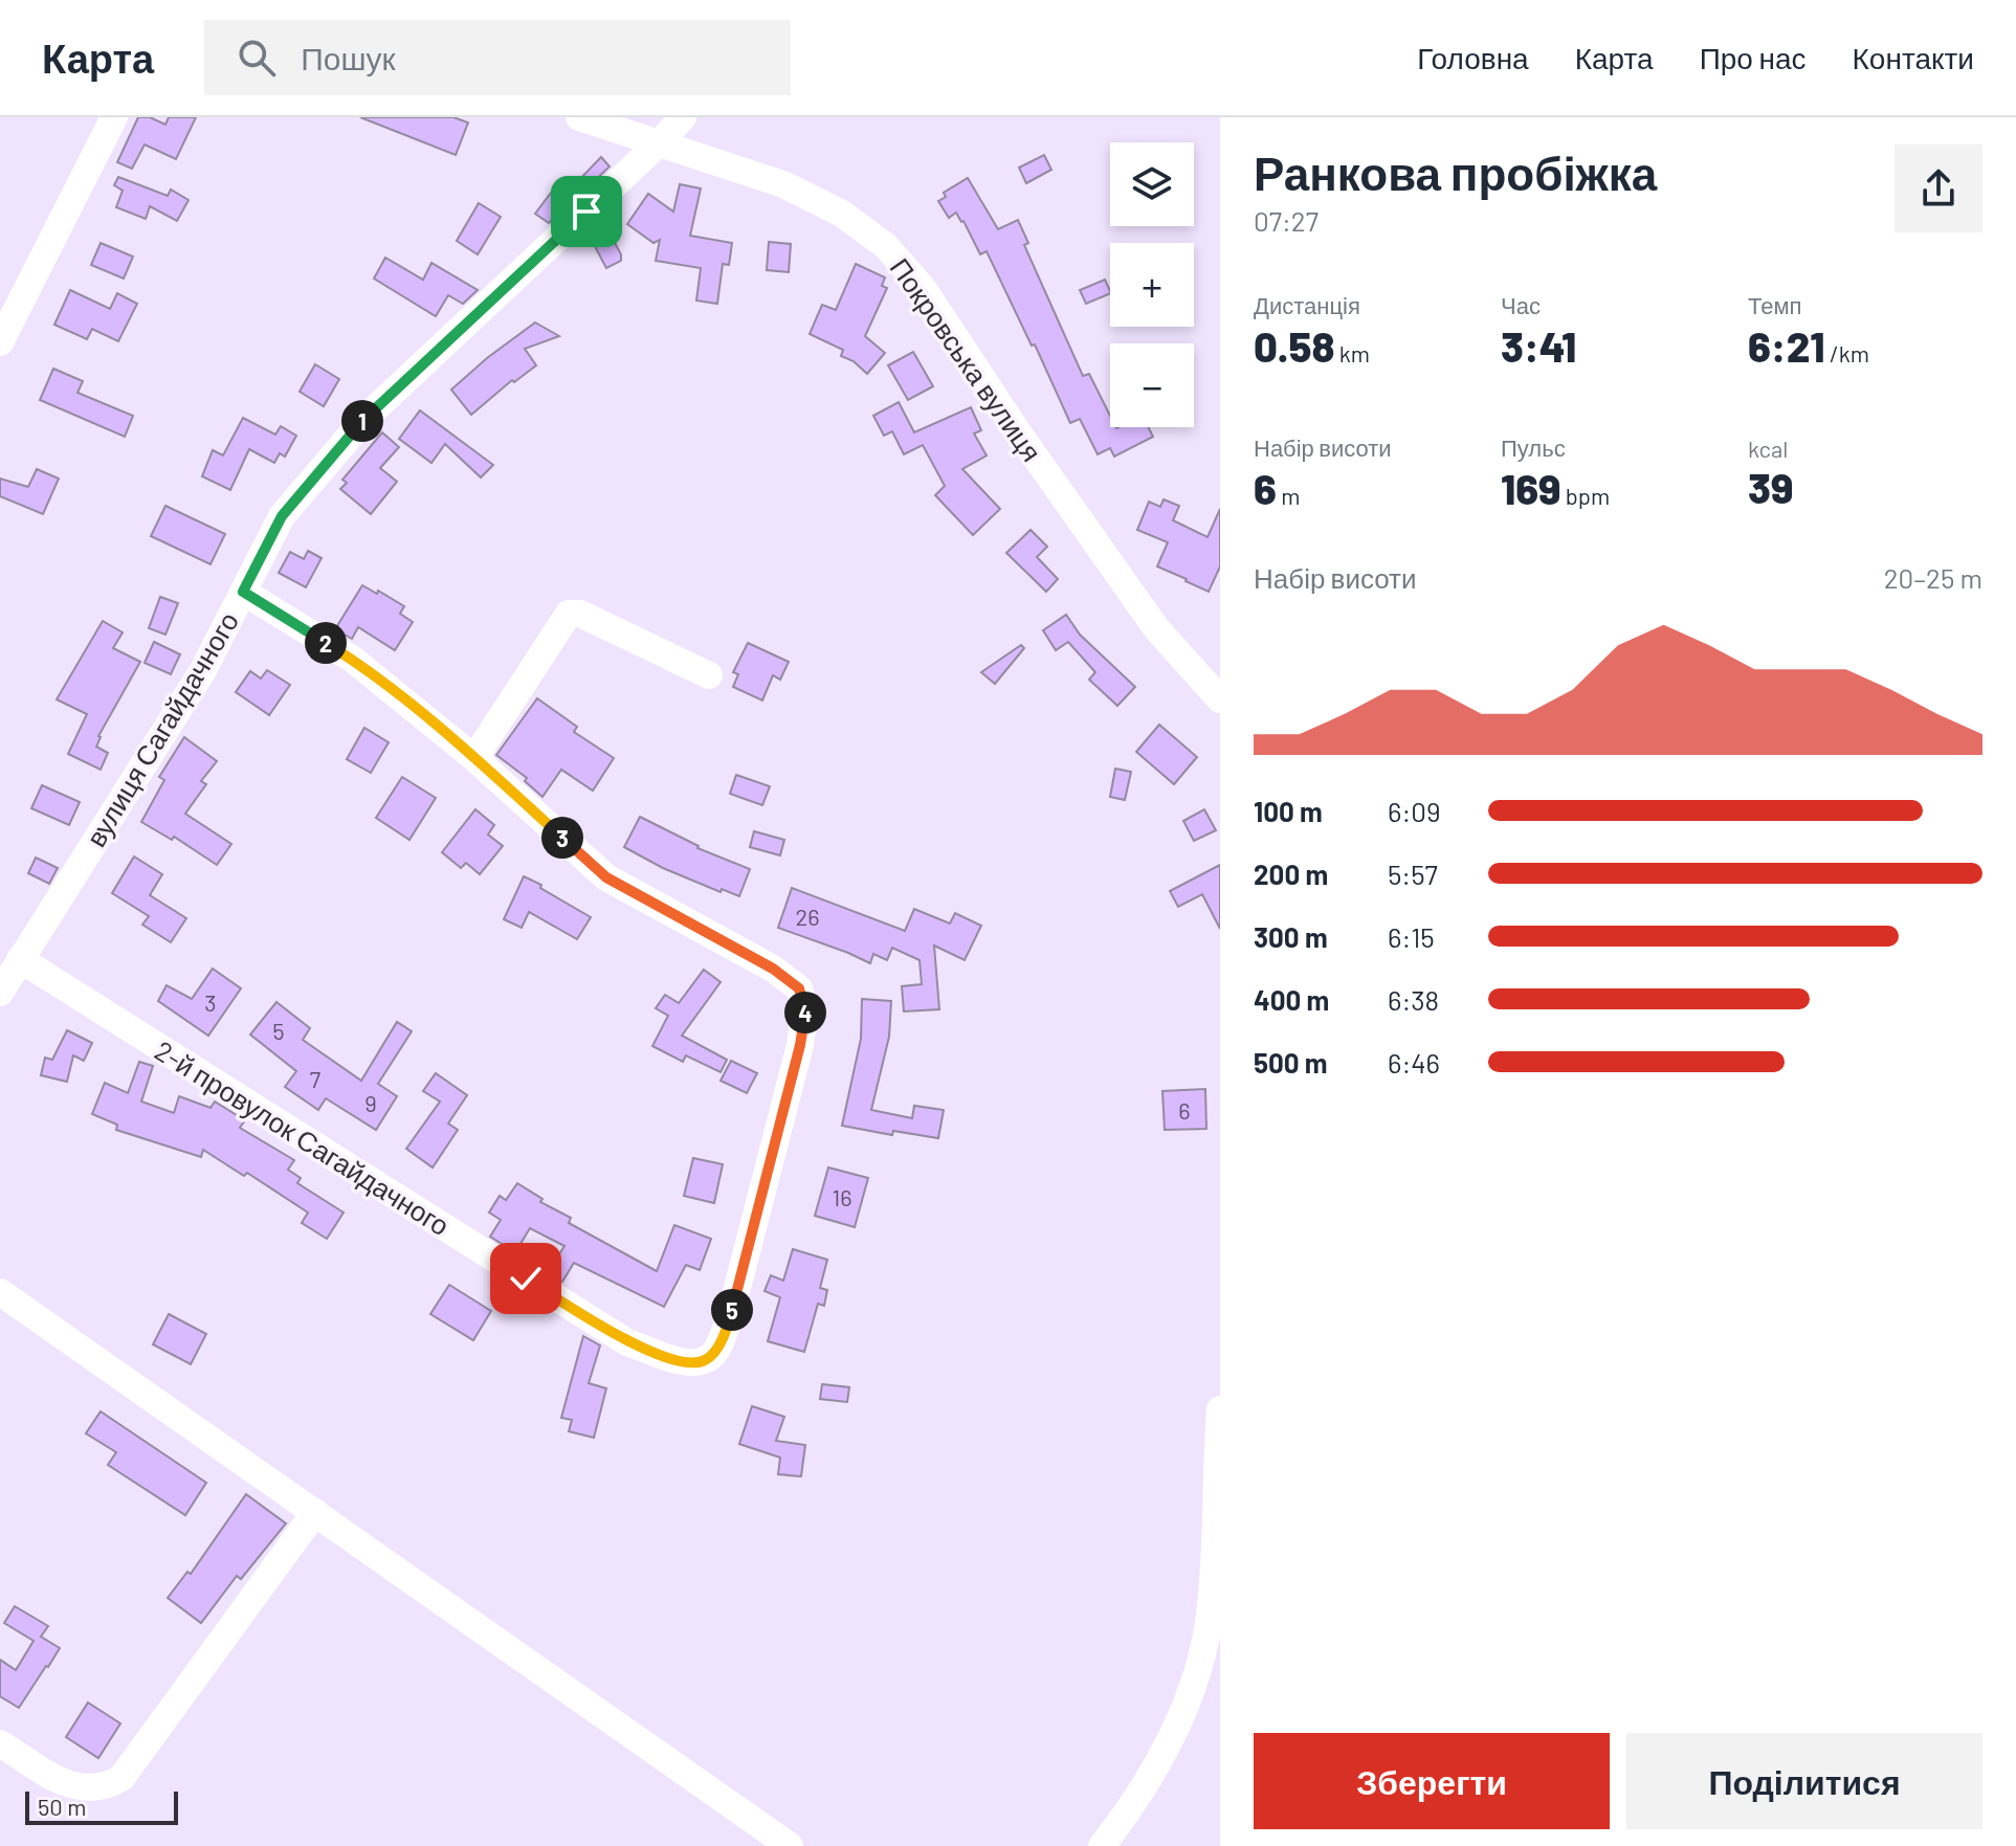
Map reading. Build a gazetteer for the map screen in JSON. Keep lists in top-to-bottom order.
{
  "streets": {
    "street": ["Покровська вулиця", "вулиця Сагайдачного", "2-й провулок Сагайдачного"]
  },
  "crossings": [
    ["Покровська вулиця", "вулиця Сагайдачного"],
    ["вулиця Сагайдачного", "2-й провулок Сагайдачного"]
  ],
  "house_numbers": [
    "26",
    "3",
    "5",
    "7",
    "9",
    "6",
    "16"
  ],
  "scale_bar": "50 m",
  "page": {
    "header": "Карта",
    "search": "Пошук",
    "nav": [
      "Головна",
      "Карта",
      "Про нас",
      "Контакти"
    ],
    "heading": ["Ранкова пробіжка", "07:27"],
    "map_buttons": ["+", "−"],
    "stats": [
      ["Дистанція", "0.58 km"],
      ["Час", "3:41"],
      ["Темп", "6:21 /km"],
      ["Набір висоти", "6 m"],
      ["Пульс", "169 bpm"],
      ["kcal", "39"]
    ],
    "pins": [
      "1",
      "2",
      "3",
      "4",
      "5"
    ],
    "chart": ["Набір висоти", "20–25 m"],
    "list": [
      {
        "name": "100 m",
        "note": "6:09"
      },
      {
        "name": "200 m",
        "note": "5:57"
      },
      {
        "name": "300 m",
        "note": "6:15"
      },
      {
        "name": "400 m",
        "note": "6:38"
      },
      {
        "name": "500 m",
        "note": "6:46"
      }
    ],
    "buttons": ["Зберегти", "Поділитися"],
    "scale": "50 m"
  }
}
